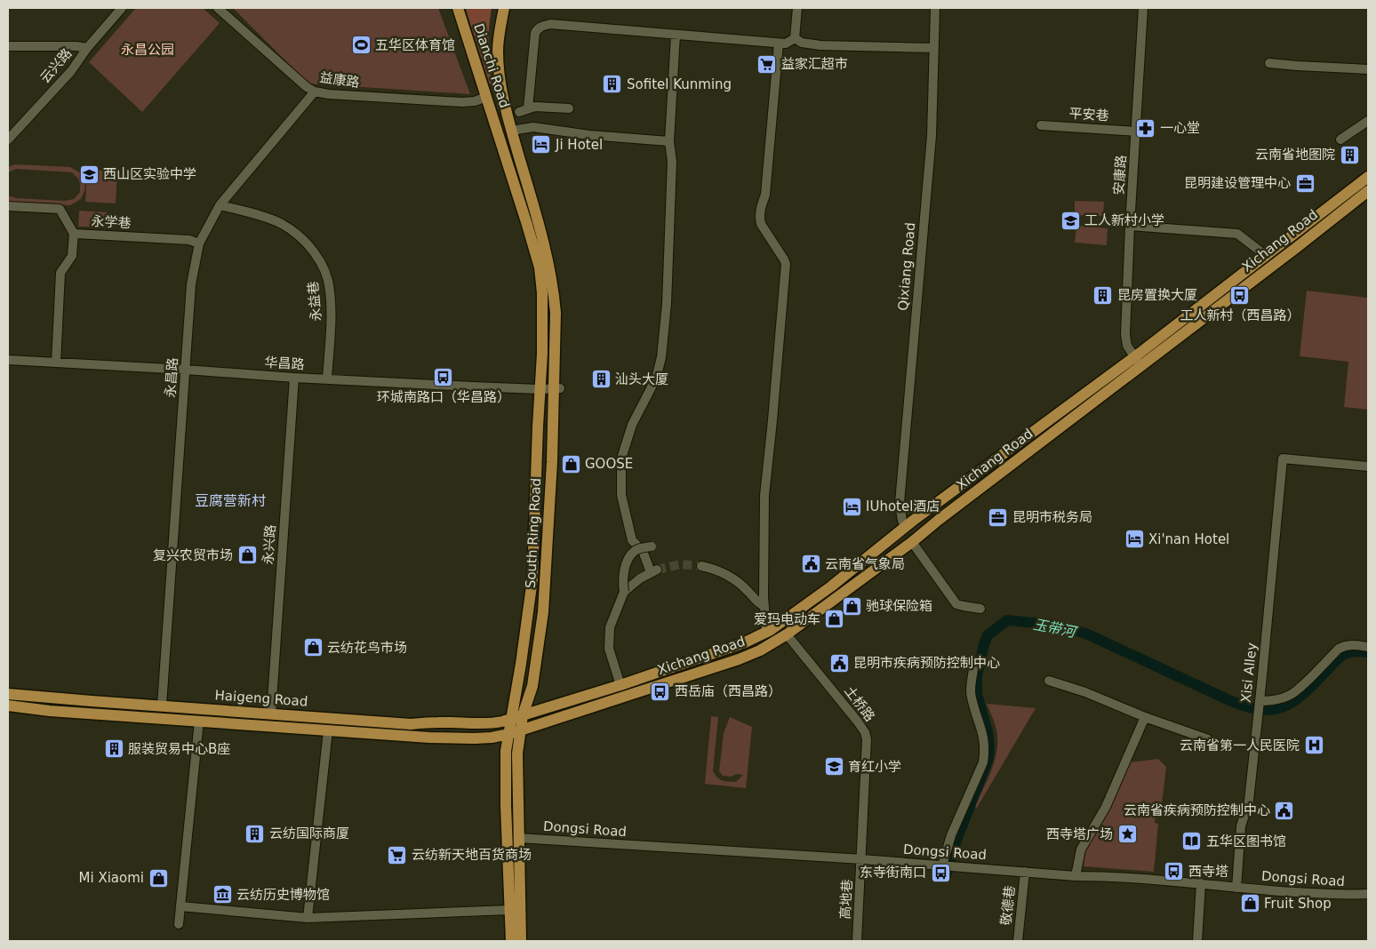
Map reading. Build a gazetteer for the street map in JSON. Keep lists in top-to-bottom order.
{
  "streets": {
    "main road": [
      "Dianchi Road",
      "Xichang Road",
      "South Ring Road",
      "Haigeng Road"
    ],
    "street": [
      "云兴路",
      "益康路",
      "平安巷",
      "安康路",
      "永学巷",
      "Qixiang Road",
      "永益巷",
      "华昌路",
      "永昌路",
      "永兴路",
      "Xisi Alley",
      "土桥路",
      "Dongsi Road",
      "高地巷",
      "敬德巷"
    ]
  },
  "crossings": [
    ["Dianchi Road", "益康路"],
    ["Dianchi Road", "South Ring Road"],
    ["益康路", "永昌路"],
    ["平安巷", "安康路"],
    ["安康路", "Xichang Road"],
    ["永学巷", "永昌路"],
    ["Xichang Road", "Qixiang Road"],
    ["Xichang Road", "South Ring Road"],
    ["Xichang Road", "Haigeng Road"],
    ["Xichang Road", "土桥路"],
    ["永益巷", "华昌路"],
    ["永益巷", "永昌路"],
    ["华昌路", "永昌路"],
    ["华昌路", "South Ring Road"],
    ["华昌路", "永兴路"],
    ["永昌路", "Haigeng Road"],
    ["South Ring Road", "Haigeng Road"],
    ["South Ring Road", "Dongsi Road"],
    ["永兴路", "Haigeng Road"],
    ["Xisi Alley", "Dongsi Road"],
    ["土桥路", "Dongsi Road"],
    ["土桥路", "高地巷"],
    ["Dongsi Road", "高地巷"],
    ["Dongsi Road", "敬德巷"]
  ],
  "districts": ["豆腐营新村"],
  "water": ["玉带河"],
  "parks": ["永昌公园"],
  "places": {
    "sports": ["五华区体育馆"],
    "supermarket": ["益家汇超市", "云纺新天地百货商场"],
    "building": [
      "Sofitel Kunming",
      "云南省地图院",
      "昆房置换大厦",
      "汕头大厦",
      "服装贸易中心B座",
      "云纺国际商厦"
    ],
    "pharmacy": ["一心堂"],
    "hotel": ["Ji Hotel", "IUhotel酒店", "Xi'nan Hotel"],
    "school or university": ["西山区实验中学", "工人新村小学", "育红小学"],
    "office": ["昆明建设管理中心", "昆明市税务局"],
    "bus stop": [
      "工人新村（西昌路）",
      "环城南路口（华昌路）",
      "西岳庙（西昌路）",
      "西寺塔",
      "东寺街南口"
    ],
    "shop": [
      "GOOSE",
      "复兴农贸市场",
      "驰球保险箱",
      "爱玛电动车",
      "云纺花鸟市场",
      "Mi Xiaomi",
      "Fruit Shop"
    ],
    "public building": ["云南省气象局", "昆明市疾病预防控制中心", "云南省疾病预防控制中心"],
    "hospital": ["云南省第一人民医院"],
    "place": ["西寺塔广场"],
    "library": ["五华区图书馆"],
    "museum": ["云纺历史博物馆"]
  }
}
